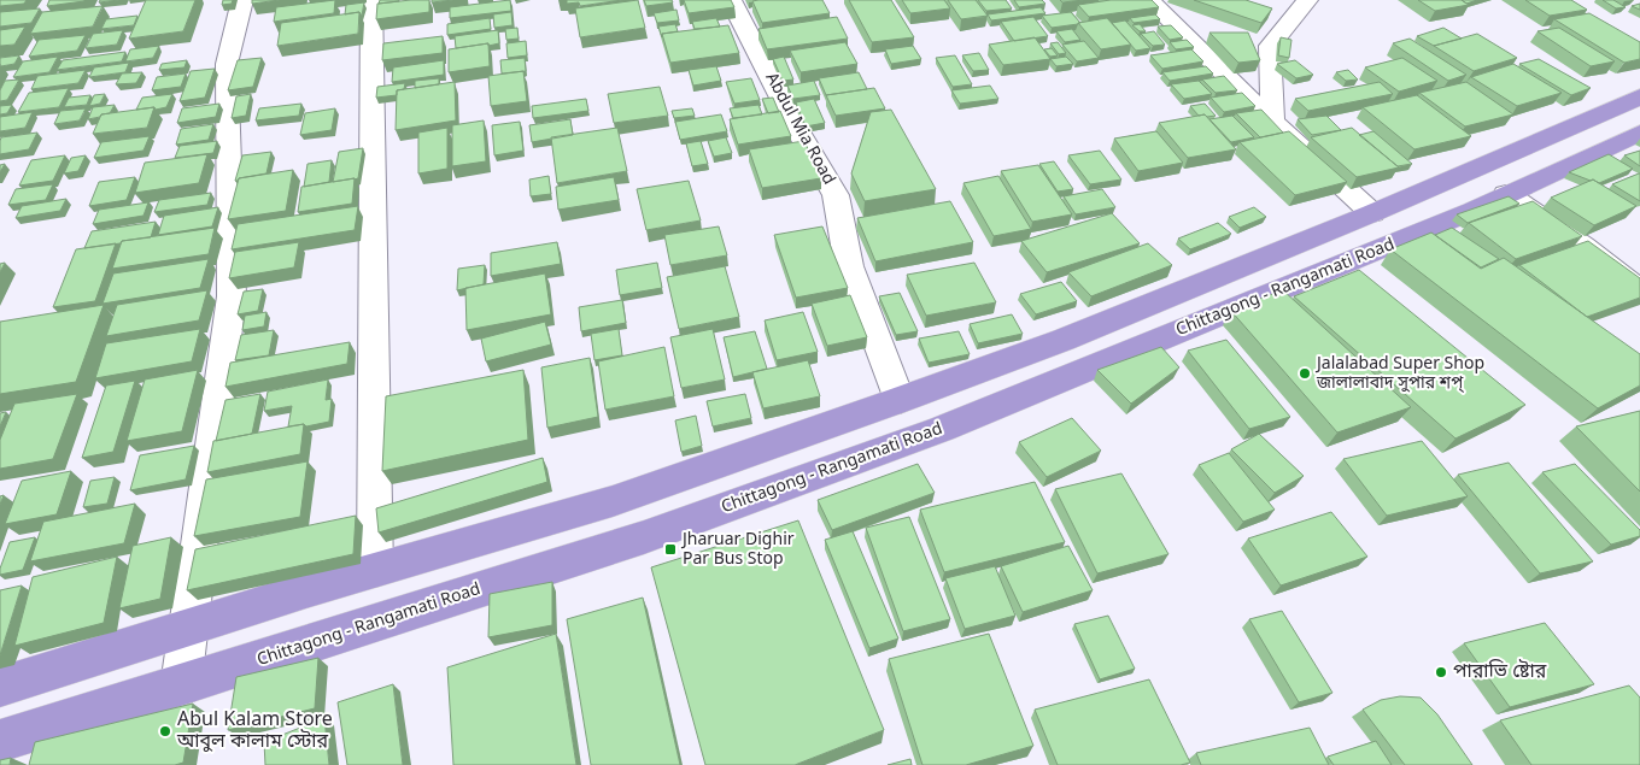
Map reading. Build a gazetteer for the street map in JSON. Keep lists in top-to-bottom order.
{
  "streets": {
    "highway": ["Chittagong - Rangamati Road"],
    "street": ["Abdul Mia Road"]
  },
  "places": {
    "other": ["Jalalabad Super Shop জালালাবাদ সুপার শপ্", "পারাভি ষ্টোর", "Abul Kalam Store আবুল কালাম স্টোর"],
    "transit": ["Jharuar Dighir Par Bus Stop"]
  }
}
